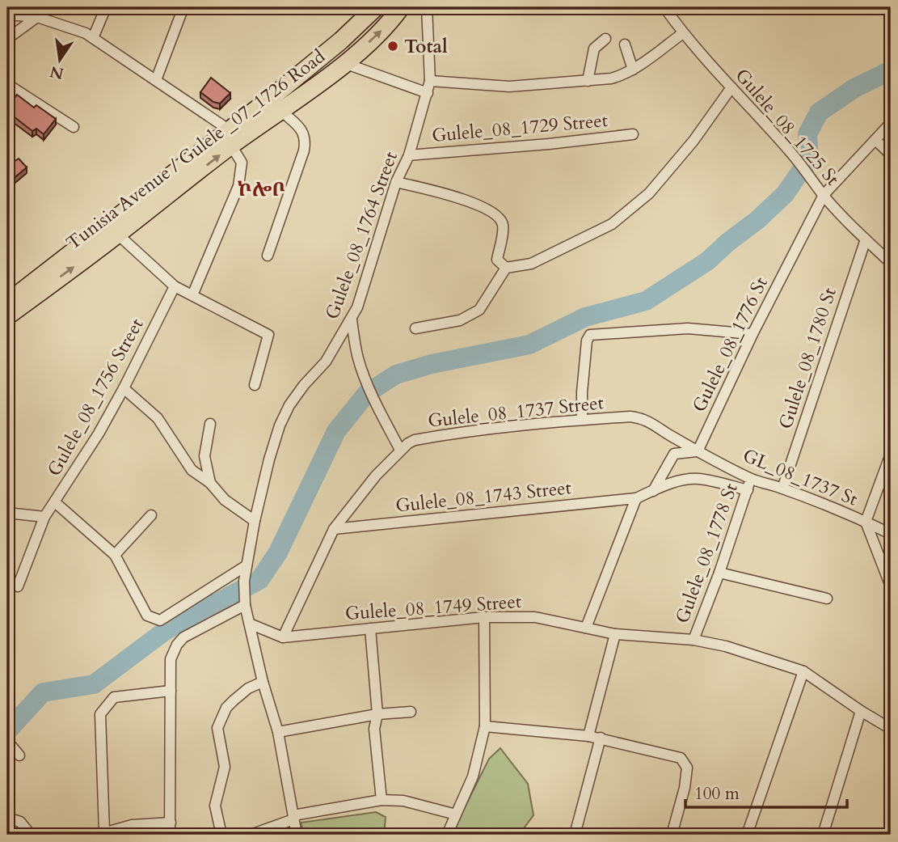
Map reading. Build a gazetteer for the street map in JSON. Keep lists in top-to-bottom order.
{
  "streets": {
    "highway": ["Tunisia Avenue / Gulele _07_1726 Road"],
    "street": [
      "Gulele_08_1725 St",
      "Gulele_08_1729 Street",
      "Gulele_08_1764 Street",
      "Gulele_08_1776 St",
      "Gulele_08_1780 St",
      "Gulele_08_1756 Street",
      "Gulele_08_1737 Street",
      "GL_08_1737 St",
      "Gulele_08_1743 Street",
      "Gulele_08_1778 St",
      "Gulele_08_1749 Street"
    ]
  },
  "crossings": [
    ["Gulele_08_1725 St", "Gulele_08_1776 St"],
    ["Gulele_08_1725 St", "Gulele_08_1780 St"],
    ["Gulele_08_1729 Street", "Gulele_08_1764 Street"],
    ["Gulele_08_1776 St", "Gulele_08_1737 Street"],
    ["Gulele_08_1776 St", "GL_08_1737 St"],
    ["Gulele_08_1780 St", "GL_08_1737 St"],
    ["Gulele_08_1737 Street", "GL_08_1737 St"],
    ["Gulele_08_1737 Street", "Gulele_08_1743 Street"],
    ["Gulele_08_1737 Street", "Gulele_08_1749 Street"],
    ["GL_08_1737 St", "Gulele_08_1778 St"],
    ["Gulele_08_1743 Street", "Gulele_08_1778 St"],
    ["Gulele_08_1778 St", "Gulele_08_1749 Street"]
  ],
  "districts": ["ኮሎቦ"],
  "places": ["Total"],
  "scale_bar": "100 m",
  "north": "bottom"
}
